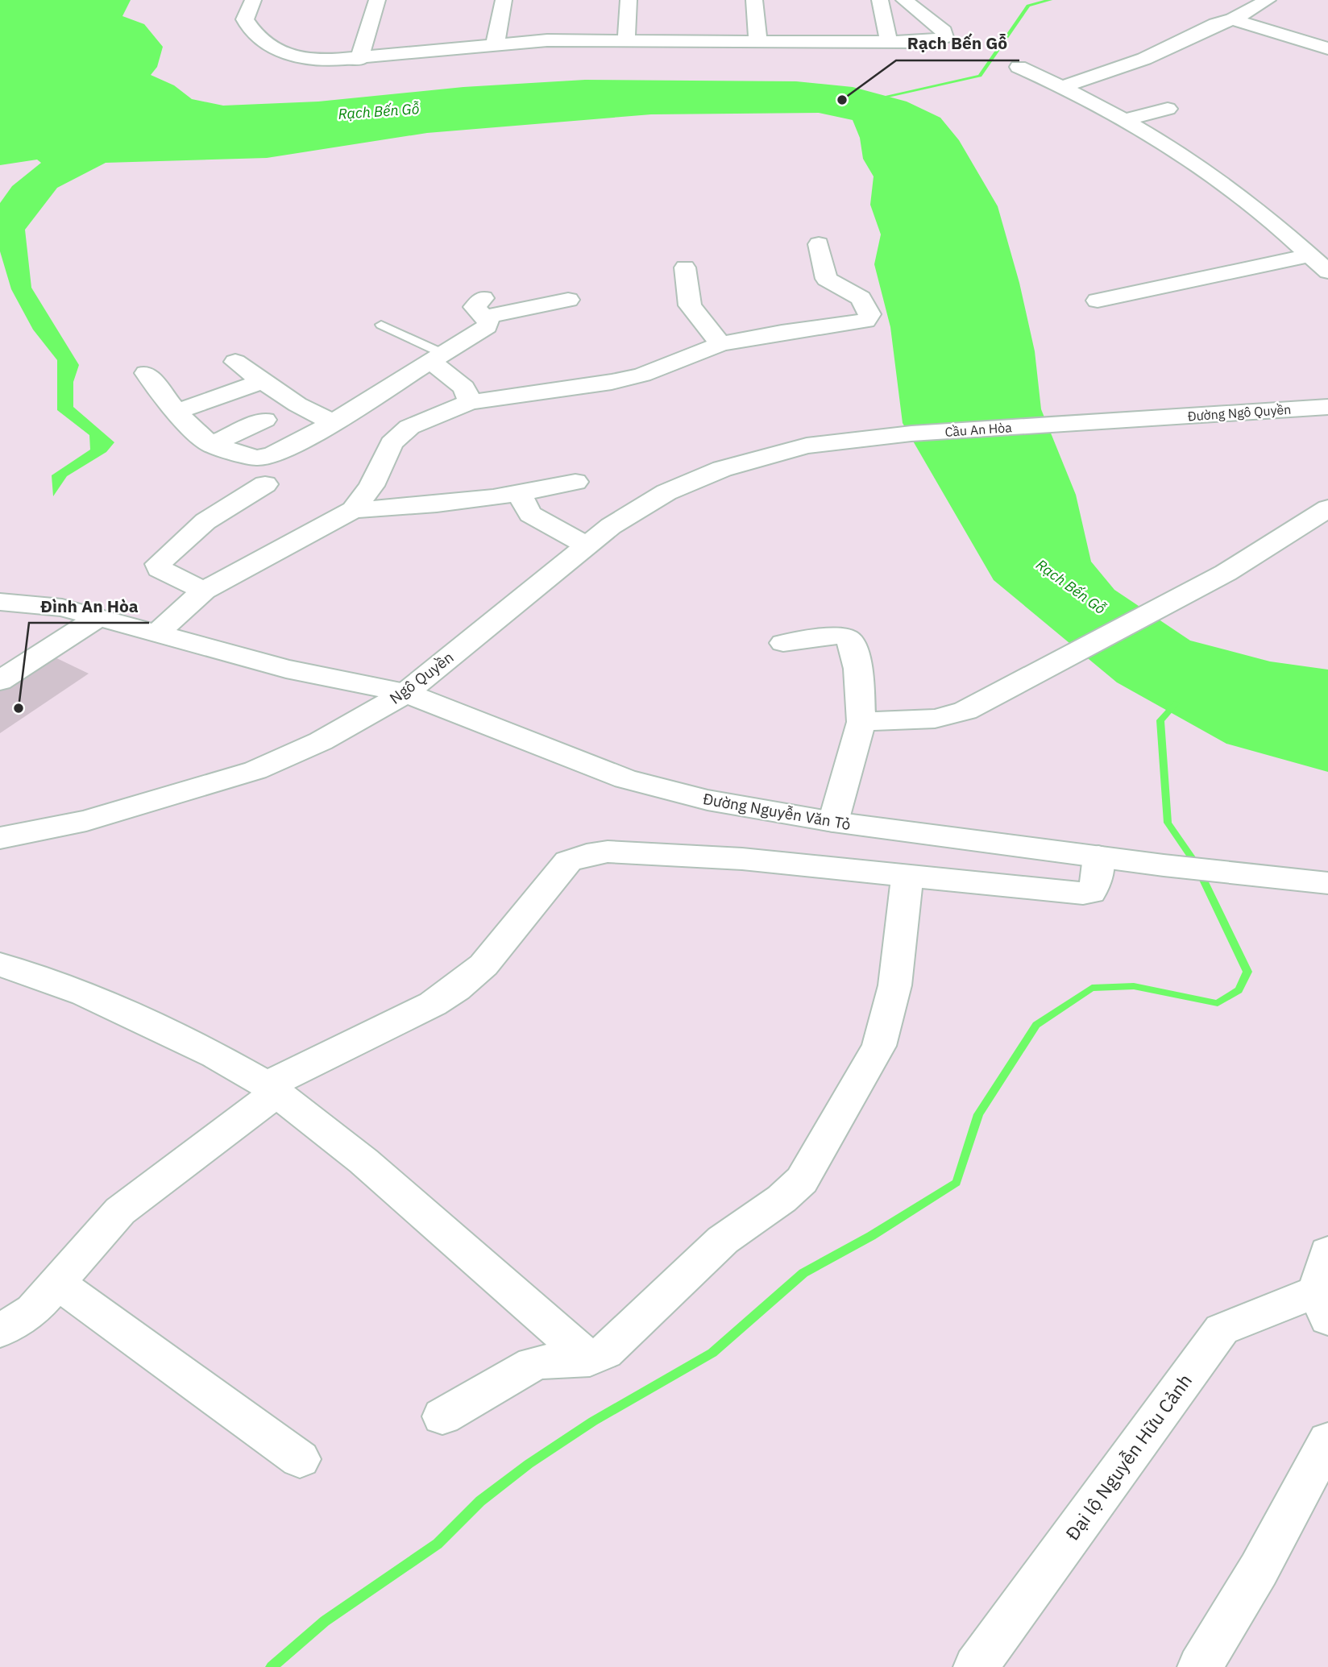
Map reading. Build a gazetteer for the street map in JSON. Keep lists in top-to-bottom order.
{
  "streets": {
    "street": [
      "Đường Ngô Quyền",
      "Cầu An Hòa",
      "Ngô Quyền",
      "Đường Nguyễn Văn Tỏ",
      "Đại lộ Nguyễn Hữu Cảnh"
    ]
  },
  "crossings": [
    ["Đường Ngô Quyền", "Cầu An Hòa"],
    ["Cầu An Hòa", "Ngô Quyền"],
    ["Ngô Quyền", "Đường Nguyễn Văn Tỏ"]
  ],
  "water": ["Rạch Bến Gỗ"],
  "places": ["Rạch Bến Gỗ", "Đình An Hòa"]
}
